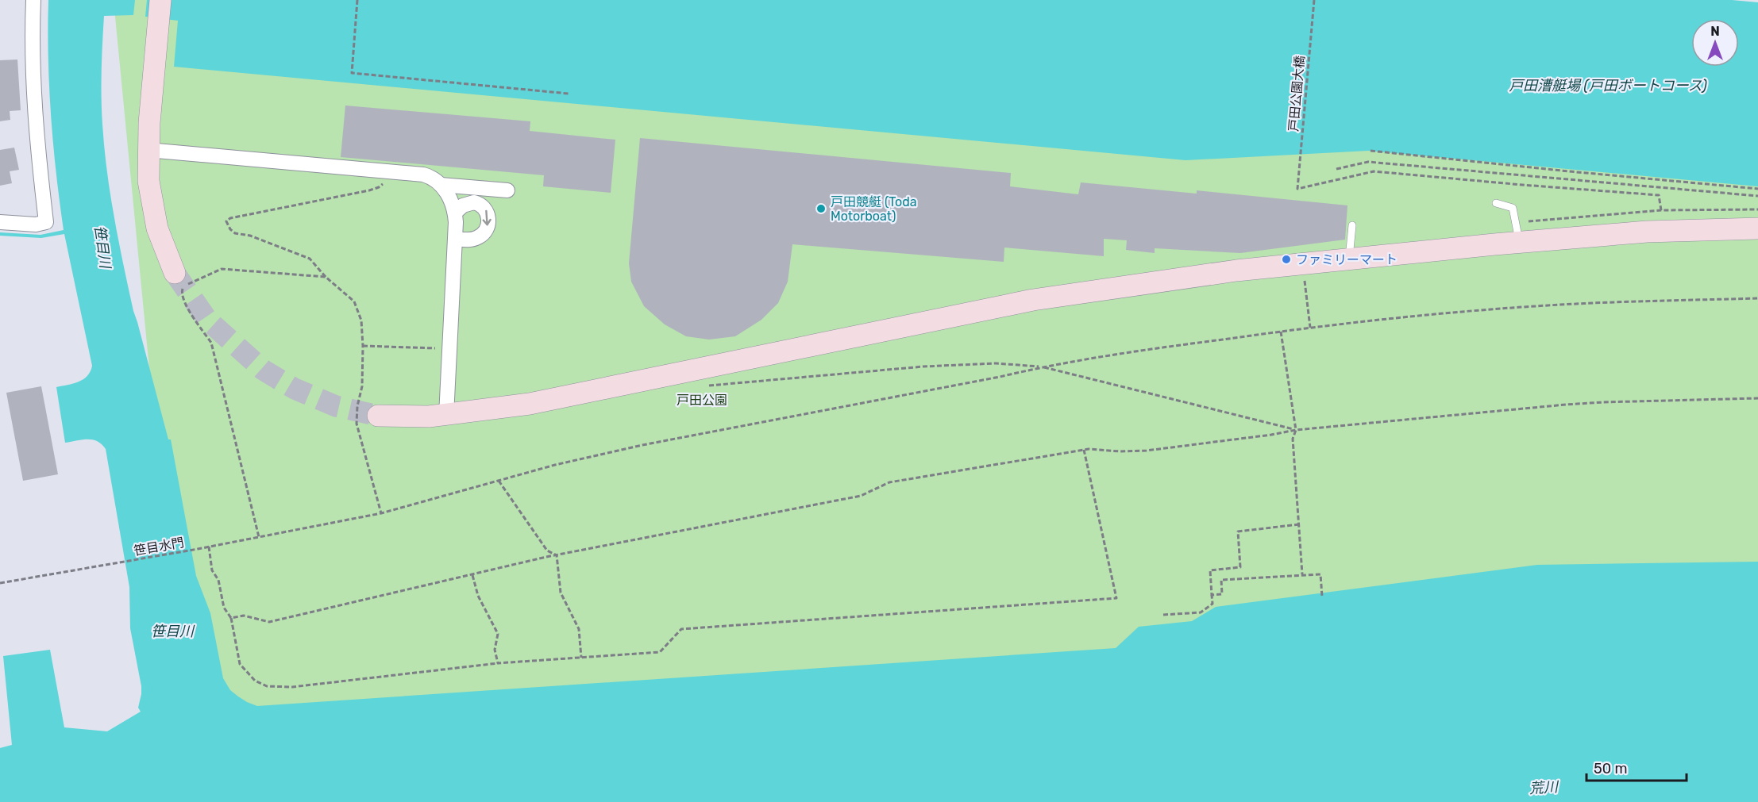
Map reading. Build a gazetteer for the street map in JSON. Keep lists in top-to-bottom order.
{
  "streets": {
    "path": ["戸田公園大橋", "笹目水門"]
  },
  "water": ["戸田漕艇場 (戸田ボートコース)", "笹目川", "荒川"],
  "parks": ["戸田公園"],
  "places": ["戸田競艇 (Toda Motorboat)", "ファミリーマート"],
  "scale_bar": "50 m",
  "north": "top"
}
